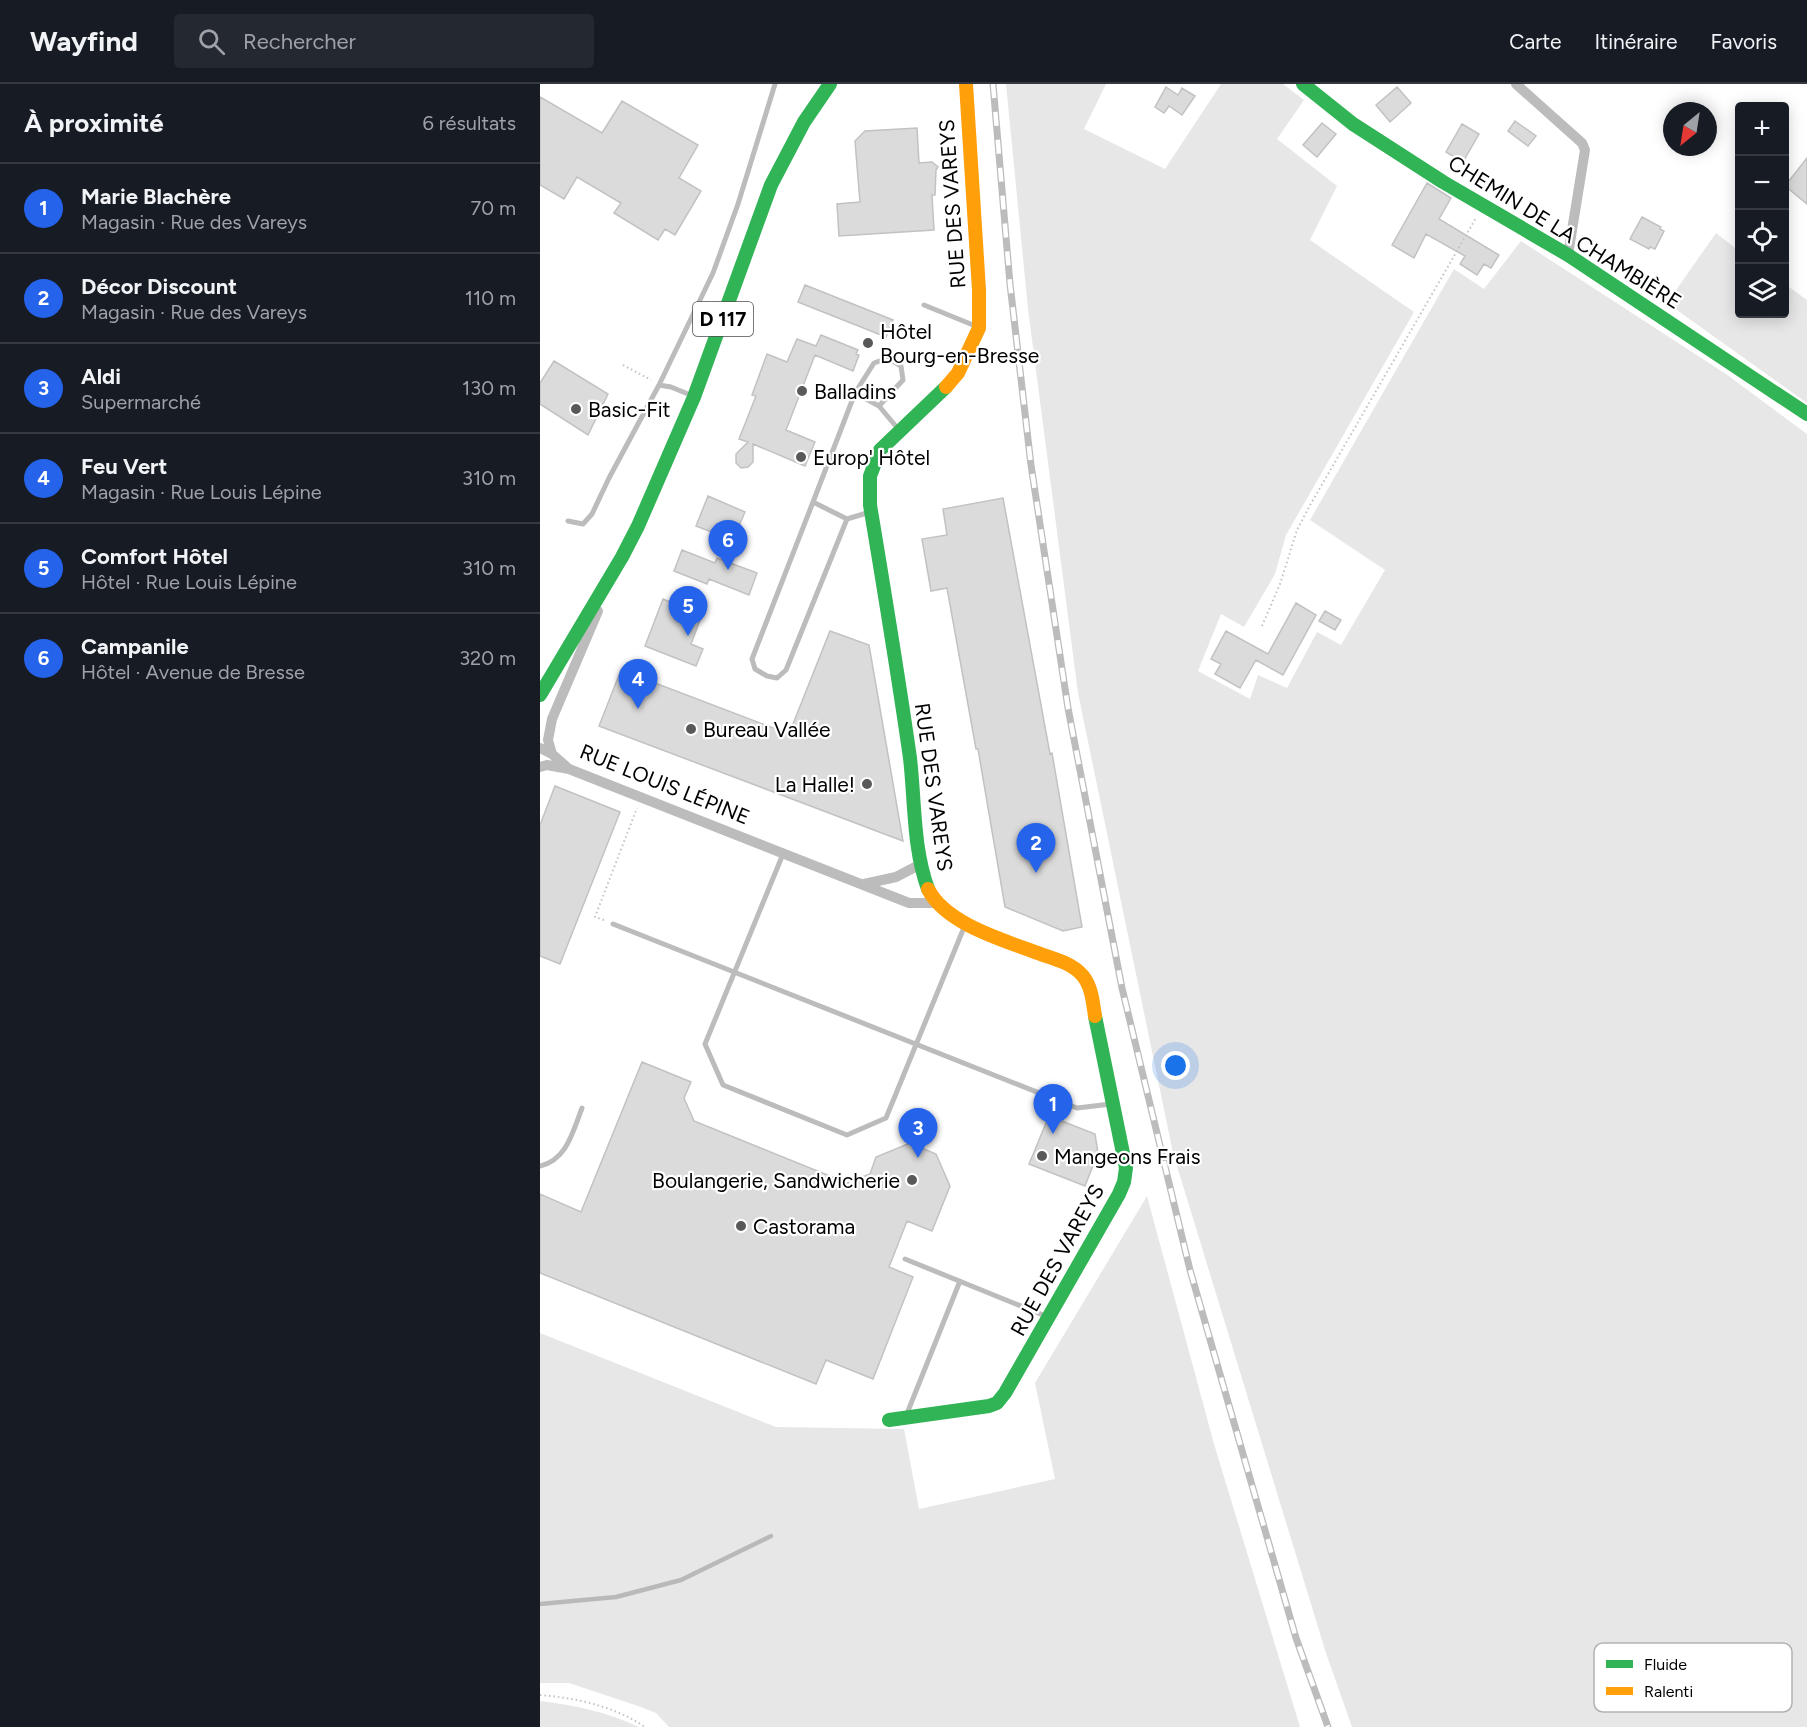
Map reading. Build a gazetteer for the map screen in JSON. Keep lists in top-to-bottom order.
{
  "streets": {
    "street": [
      "RUE DES VAREYS",
      "CHEMIN DE LA CHAMBIÈRE",
      "D 117",
      "RUE LOUIS LÉPINE"
    ]
  },
  "crossings": [
    ["RUE DES VAREYS", "RUE LOUIS LÉPINE"],
    ["D 117", "RUE LOUIS LÉPINE"]
  ],
  "places": [
    "Hôtel Bourg-en-Bresse",
    "Balladins",
    "Basic-Fit",
    "Europ' Hôtel",
    "Bureau Vallée",
    "La Halle!",
    "Mangeons Frais",
    "Boulangerie, Sandwicherie",
    "Castorama"
  ],
  "legend": ["Fluide", "Ralenti"],
  "north": "bottom left",
  "page": {
    "header": "Wayfind",
    "search": "Rechercher",
    "nav": ["Carte", "Itinéraire", "Favoris"],
    "heading": ["À proximité", "6 résultats"],
    "map_buttons": ["+", "−"],
    "list": [
      {
        "mark": "1",
        "name": "Marie Blachère",
        "note": "Magasin · Rue des Vareys",
        "value": "70 m"
      },
      {
        "mark": "2",
        "name": "Décor Discount",
        "note": "Magasin · Rue des Vareys",
        "value": "110 m"
      },
      {
        "mark": "3",
        "name": "Aldi",
        "note": "Supermarché",
        "value": "130 m"
      },
      {
        "mark": "4",
        "name": "Feu Vert",
        "note": "Magasin · Rue Louis Lépine",
        "value": "310 m"
      },
      {
        "mark": "5",
        "name": "Comfort Hôtel",
        "note": "Hôtel · Rue Louis Lépine",
        "value": "310 m"
      },
      {
        "mark": "6",
        "name": "Campanile",
        "note": "Hôtel · Avenue de Bresse",
        "value": "320 m"
      }
    ],
    "pins": [
      "6",
      "5",
      "4",
      "2",
      "1",
      "3"
    ]
  }
}
